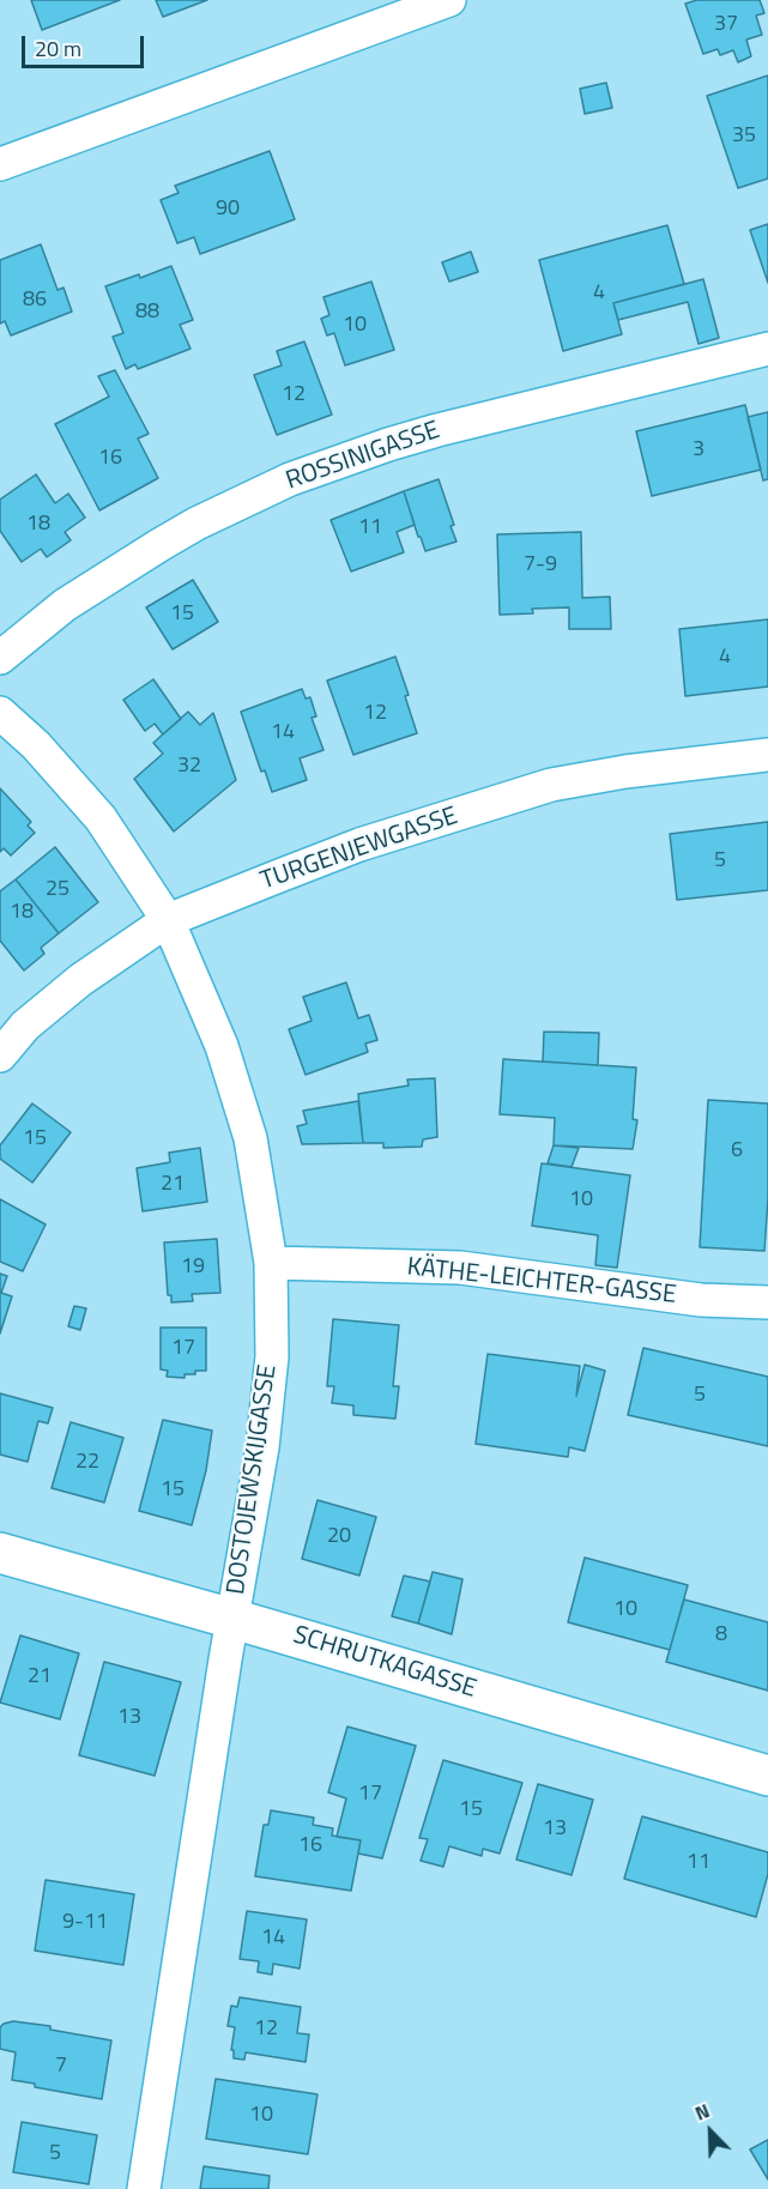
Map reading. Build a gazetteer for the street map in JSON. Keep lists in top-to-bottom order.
{
  "streets": {
    "street": [
      "ROSSINIGASSE",
      "TURGENJEWGASSE",
      "KÄTHE-LEICHTER-GASSE",
      "DOSTOJEWSKIJGASSE",
      "SCHRUTKAGASSE"
    ]
  },
  "crossings": [
    ["TURGENJEWGASSE", "DOSTOJEWSKIJGASSE"],
    ["KÄTHE-LEICHTER-GASSE", "DOSTOJEWSKIJGASSE"],
    ["DOSTOJEWSKIJGASSE", "SCHRUTKAGASSE"]
  ],
  "house_numbers": [
    "37",
    "35",
    "90",
    "4",
    "86",
    "88",
    "10",
    "12",
    "3",
    "16",
    "18",
    "11",
    "7-9",
    "15",
    "4",
    "12",
    "14",
    "32",
    "5",
    "25",
    "18",
    "15",
    "6",
    "21",
    "10",
    "19",
    "17",
    "5",
    "22",
    "15",
    "20",
    "10",
    "8",
    "21",
    "13",
    "17",
    "15",
    "13",
    "16",
    "11",
    "9-11",
    "14",
    "12",
    "7",
    "10",
    "5"
  ],
  "scale_bar": "20 m",
  "north": "top left"
}
